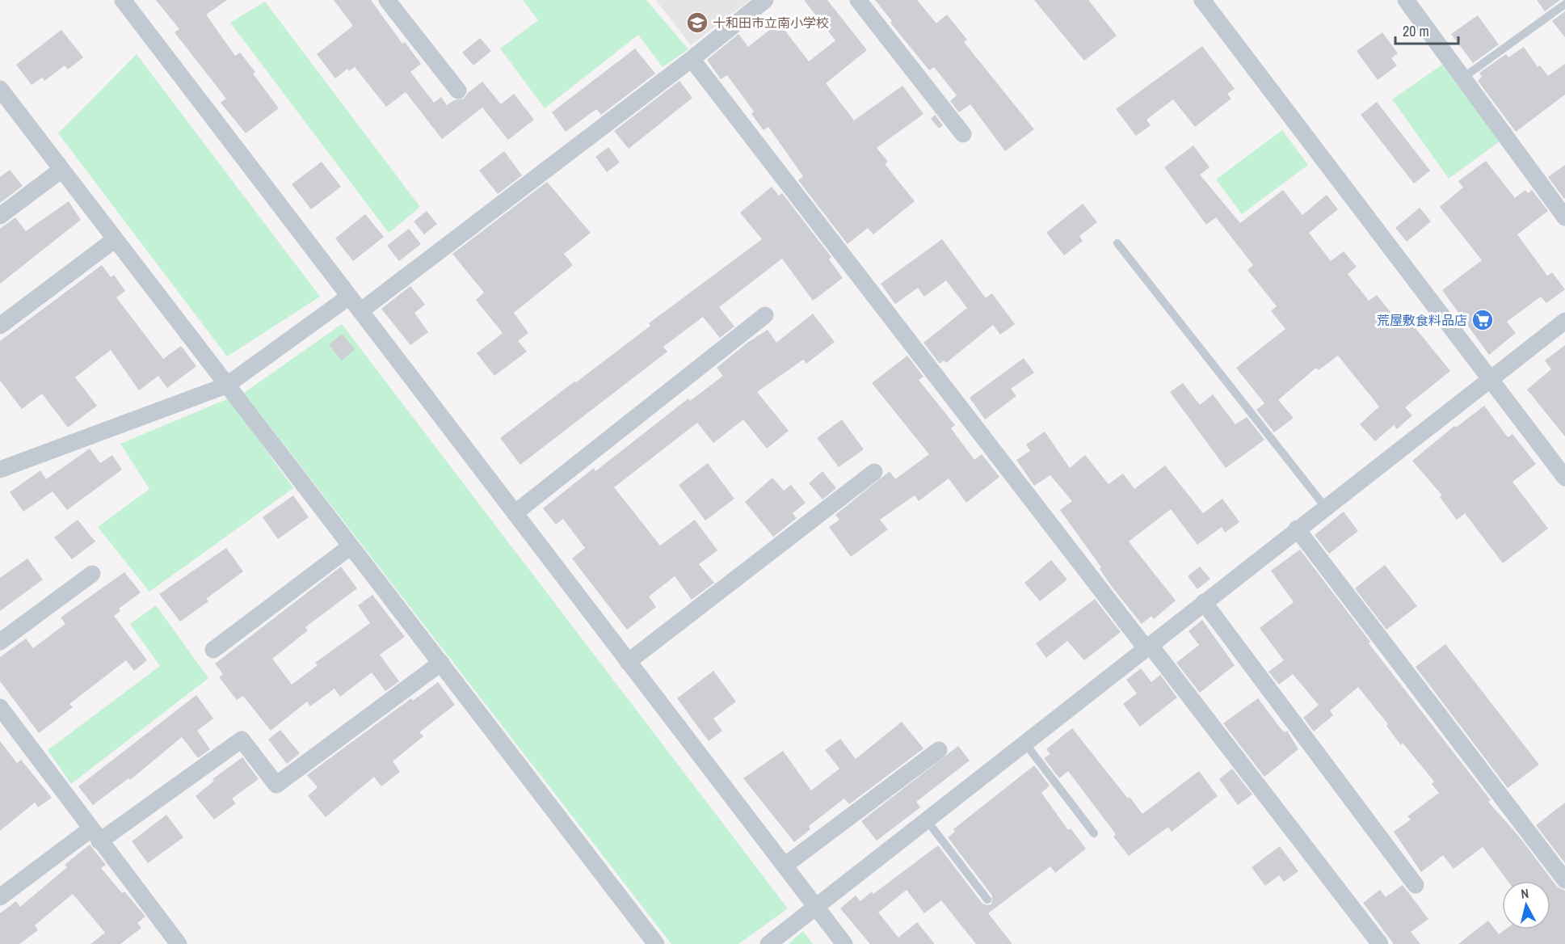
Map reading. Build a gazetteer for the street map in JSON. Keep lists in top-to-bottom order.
{
  "places": {
    "school or university": ["十和田市立南小学校"],
    "supermarket": ["荒屋敷食料品店"]
  },
  "scale_bar": "20 m",
  "north": "top"
}
